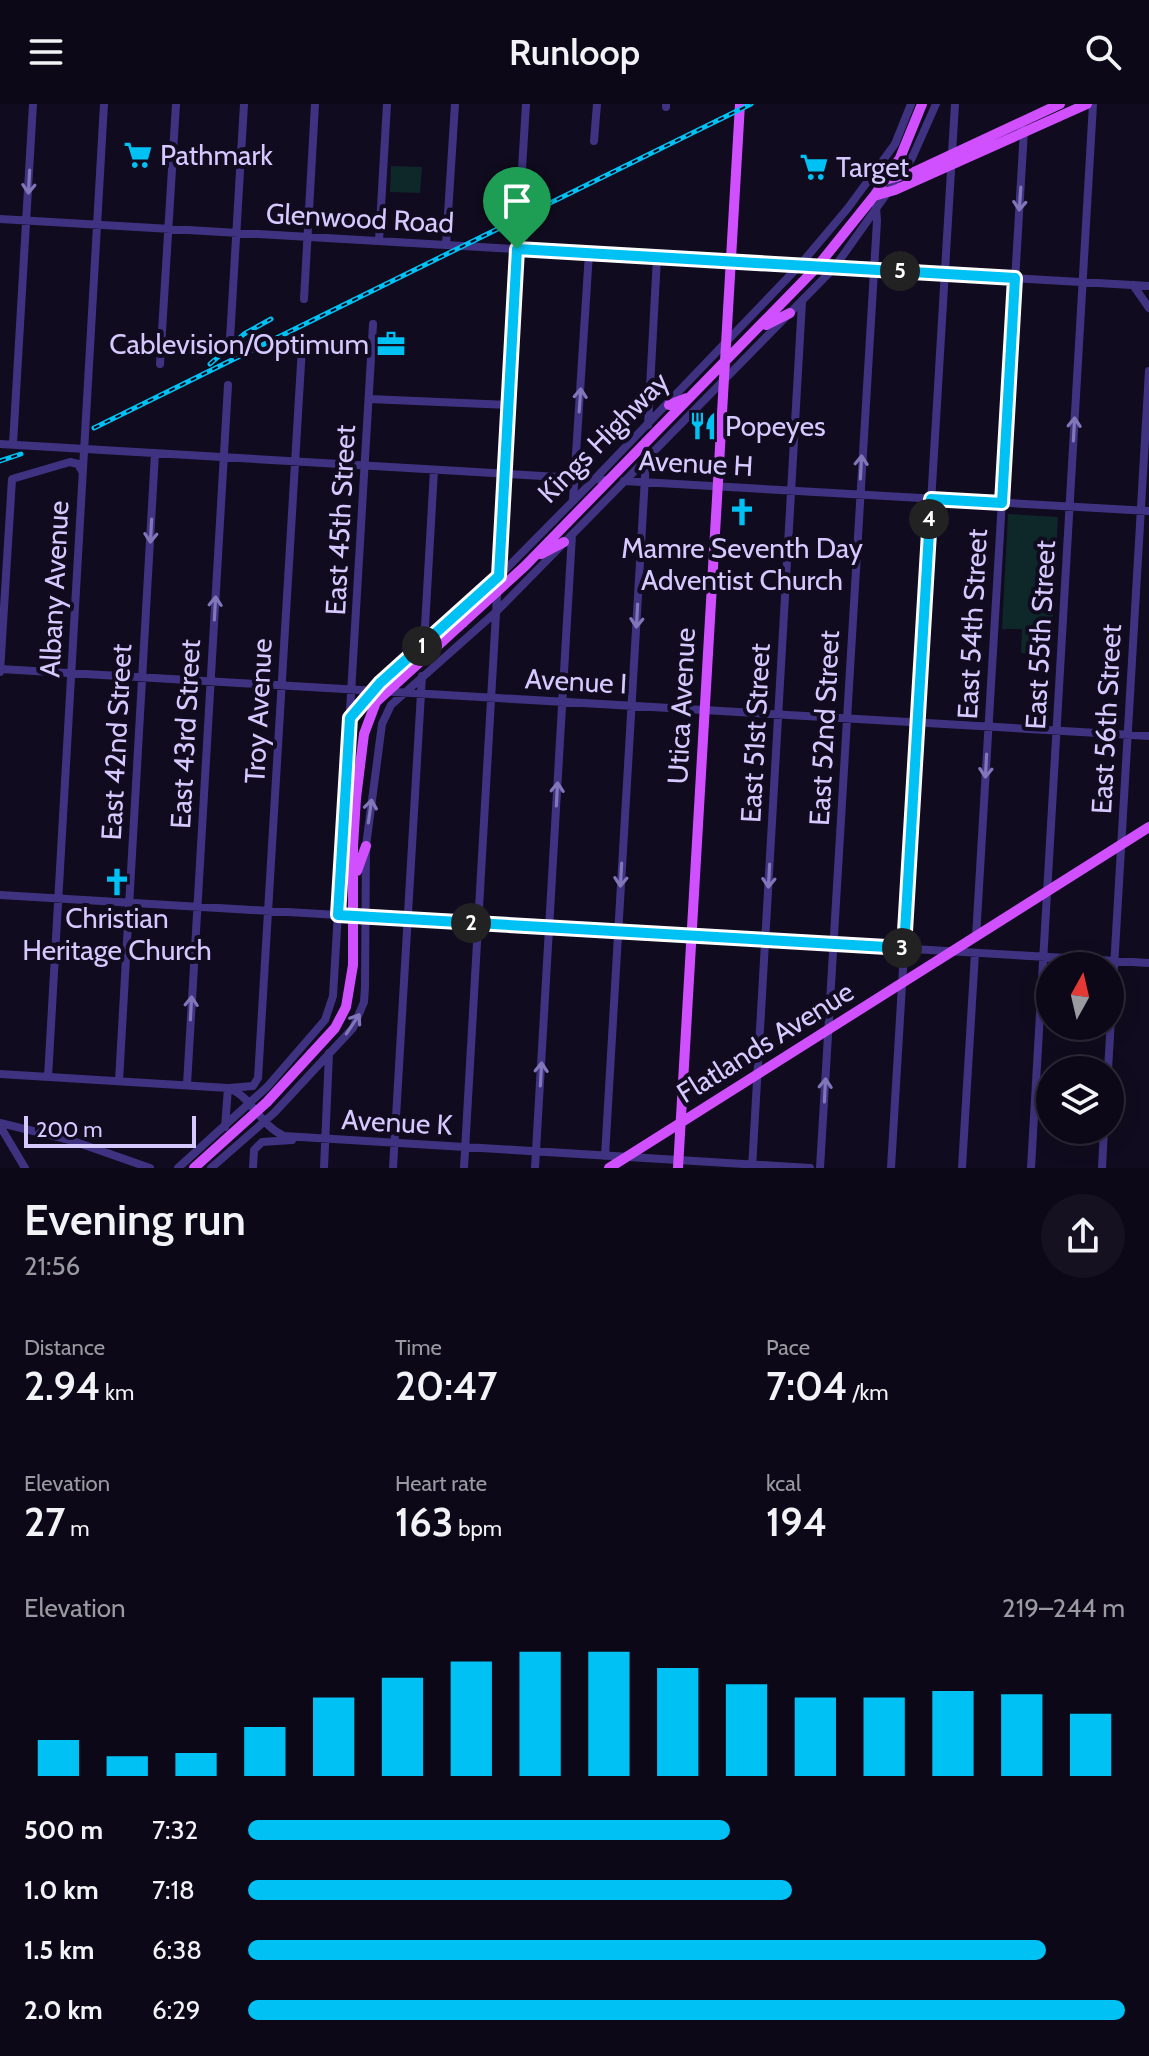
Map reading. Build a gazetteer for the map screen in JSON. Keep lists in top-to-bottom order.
{
  "streets": {
    "main road": ["Kings Highway", "Utica Avenue", "Flatlands Avenue"],
    "street": [
      "Glenwood Road",
      "Avenue H",
      "East 45th Street",
      "Albany Avenue",
      "East 54th Street",
      "East 55th Street",
      "Avenue I",
      "Troy Avenue",
      "East 56th Street",
      "East 52nd Street",
      "East 51st Street",
      "East 43rd Street",
      "East 42nd Street",
      "Avenue K"
    ]
  },
  "crossings": [
    ["Glenwood Road", "Kings Highway"],
    ["Glenwood Road", "Albany Avenue"],
    ["Glenwood Road", "East 54th Street"],
    ["Glenwood Road", "East 55th Street"],
    ["Glenwood Road", "Utica Avenue"],
    ["Glenwood Road", "East 52nd Street"],
    ["Kings Highway", "Avenue H"],
    ["Kings Highway", "East 45th Street"],
    ["Kings Highway", "Avenue I"],
    ["Kings Highway", "Utica Avenue"],
    ["Kings Highway", "East 52nd Street"],
    ["Kings Highway", "East 51st Street"],
    ["Kings Highway", "Avenue K"],
    ["Avenue H", "East 45th Street"],
    ["Avenue H", "Albany Avenue"],
    ["Avenue H", "East 54th Street"],
    ["Avenue H", "East 55th Street"],
    ["Avenue H", "Utica Avenue"],
    ["Avenue H", "Troy Avenue"],
    ["Avenue H", "East 56th Street"],
    ["Avenue H", "East 52nd Street"],
    ["Avenue H", "East 51st Street"],
    ["Avenue H", "East 43rd Street"],
    ["Avenue H", "East 42nd Street"],
    ["East 45th Street", "Avenue I"],
    ["Albany Avenue", "Avenue I"],
    ["East 54th Street", "Avenue I"],
    ["East 54th Street", "Flatlands Avenue"],
    ["East 55th Street", "Avenue I"],
    ["East 55th Street", "Flatlands Avenue"],
    ["Avenue I", "Utica Avenue"],
    ["Avenue I", "Troy Avenue"],
    ["Avenue I", "East 56th Street"],
    ["Avenue I", "East 52nd Street"],
    ["Avenue I", "East 51st Street"],
    ["Avenue I", "East 43rd Street"],
    ["Avenue I", "East 42nd Street"],
    ["Utica Avenue", "Flatlands Avenue"],
    ["Utica Avenue", "Avenue K"],
    ["East 56th Street", "Flatlands Avenue"],
    ["East 52nd Street", "Flatlands Avenue"],
    ["East 51st Street", "Flatlands Avenue"],
    ["East 51st Street", "Avenue K"],
    ["Flatlands Avenue", "Avenue K"]
  ],
  "one_way": ["East 43rd Street", "East 42nd Street"],
  "places": {
    "supermarket": ["Pathmark", "Target"],
    "office": ["Cablevision/Optimum"],
    "restaurant": ["Popeyes"],
    "church": ["Mamre Seventh Day Adventist Church", "Christian Heritage Church"]
  },
  "scale_bar": "200 m",
  "north": "top",
  "page": {
    "header": "Runloop",
    "pins": [
      "5",
      "4",
      "1",
      "2",
      "3"
    ],
    "scale": "200 m",
    "heading": ["Evening run", "21:56"],
    "stats": [
      ["Distance", "2.94 km"],
      ["Time", "20:47"],
      ["Pace", "7:04 /km"],
      ["Elevation", "27 m"],
      ["Heart rate", "163 bpm"],
      ["kcal", "194"]
    ],
    "chart": ["Elevation", "219–244 m"],
    "list": [
      {
        "name": "500 m",
        "note": "7:32"
      },
      {
        "name": "1.0 km",
        "note": "7:18"
      },
      {
        "name": "1.5 km",
        "note": "6:38"
      },
      {
        "name": "2.0 km",
        "note": "6:29"
      }
    ]
  }
}
